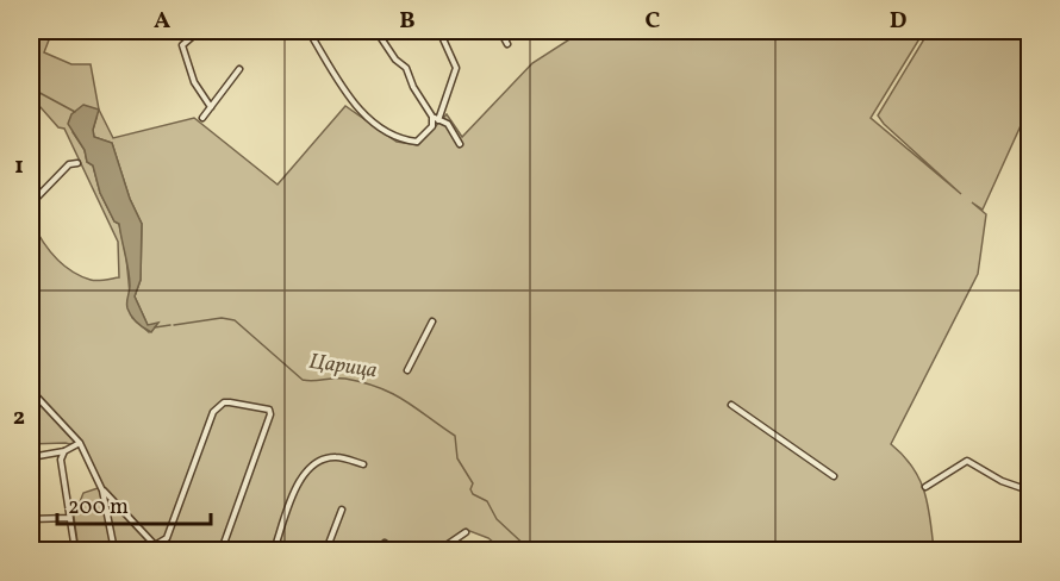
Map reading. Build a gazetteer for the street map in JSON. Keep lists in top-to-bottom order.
{
  "water": ["Царица"],
  "scale_bar": "200 m",
  "grid": {
    "columns": [
      "A",
      "B",
      "C",
      "D"
    ],
    "rows": ["1", "2"]
  }
}
